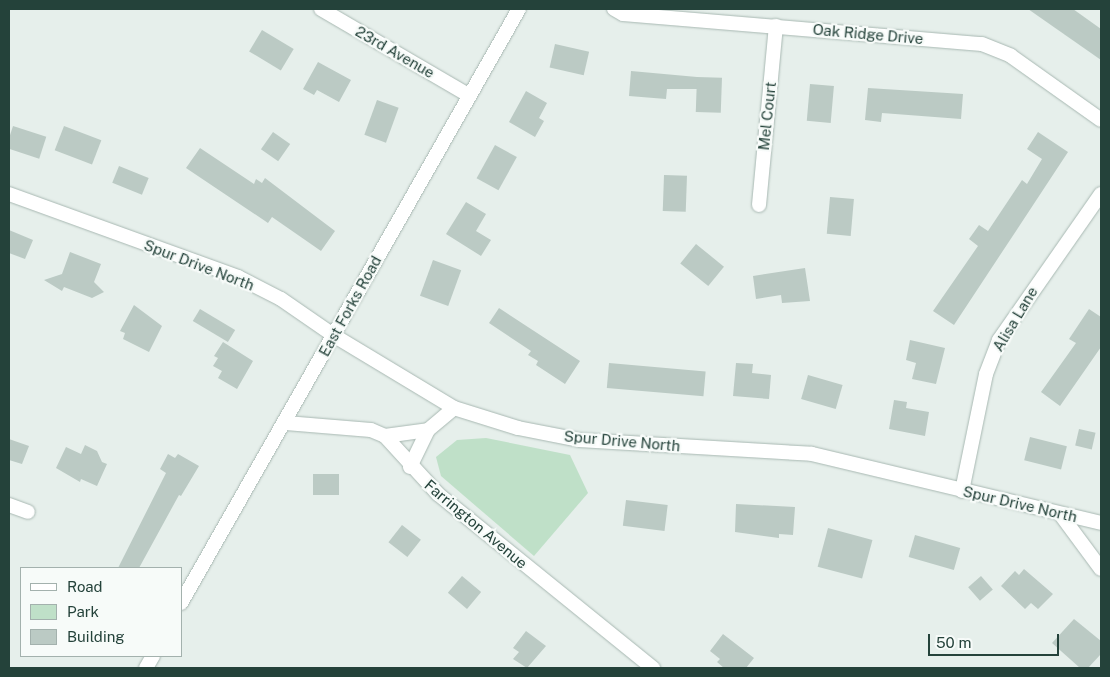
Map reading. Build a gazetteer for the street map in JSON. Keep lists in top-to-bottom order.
{
  "streets": {
    "street": [
      "Oak Ridge Drive",
      "23rd Avenue",
      "Mel Court",
      "Spur Drive North",
      "East Forks Road",
      "Alisa Lane",
      "Farrington Avenue"
    ]
  },
  "crossings": [
    ["Oak Ridge Drive", "Mel Court"],
    ["23rd Avenue", "East Forks Road"],
    ["Spur Drive North", "East Forks Road"],
    ["Spur Drive North", "Alisa Lane"]
  ],
  "legend": ["Road", "Park", "Building"],
  "scale_bar": "50 m"
}
